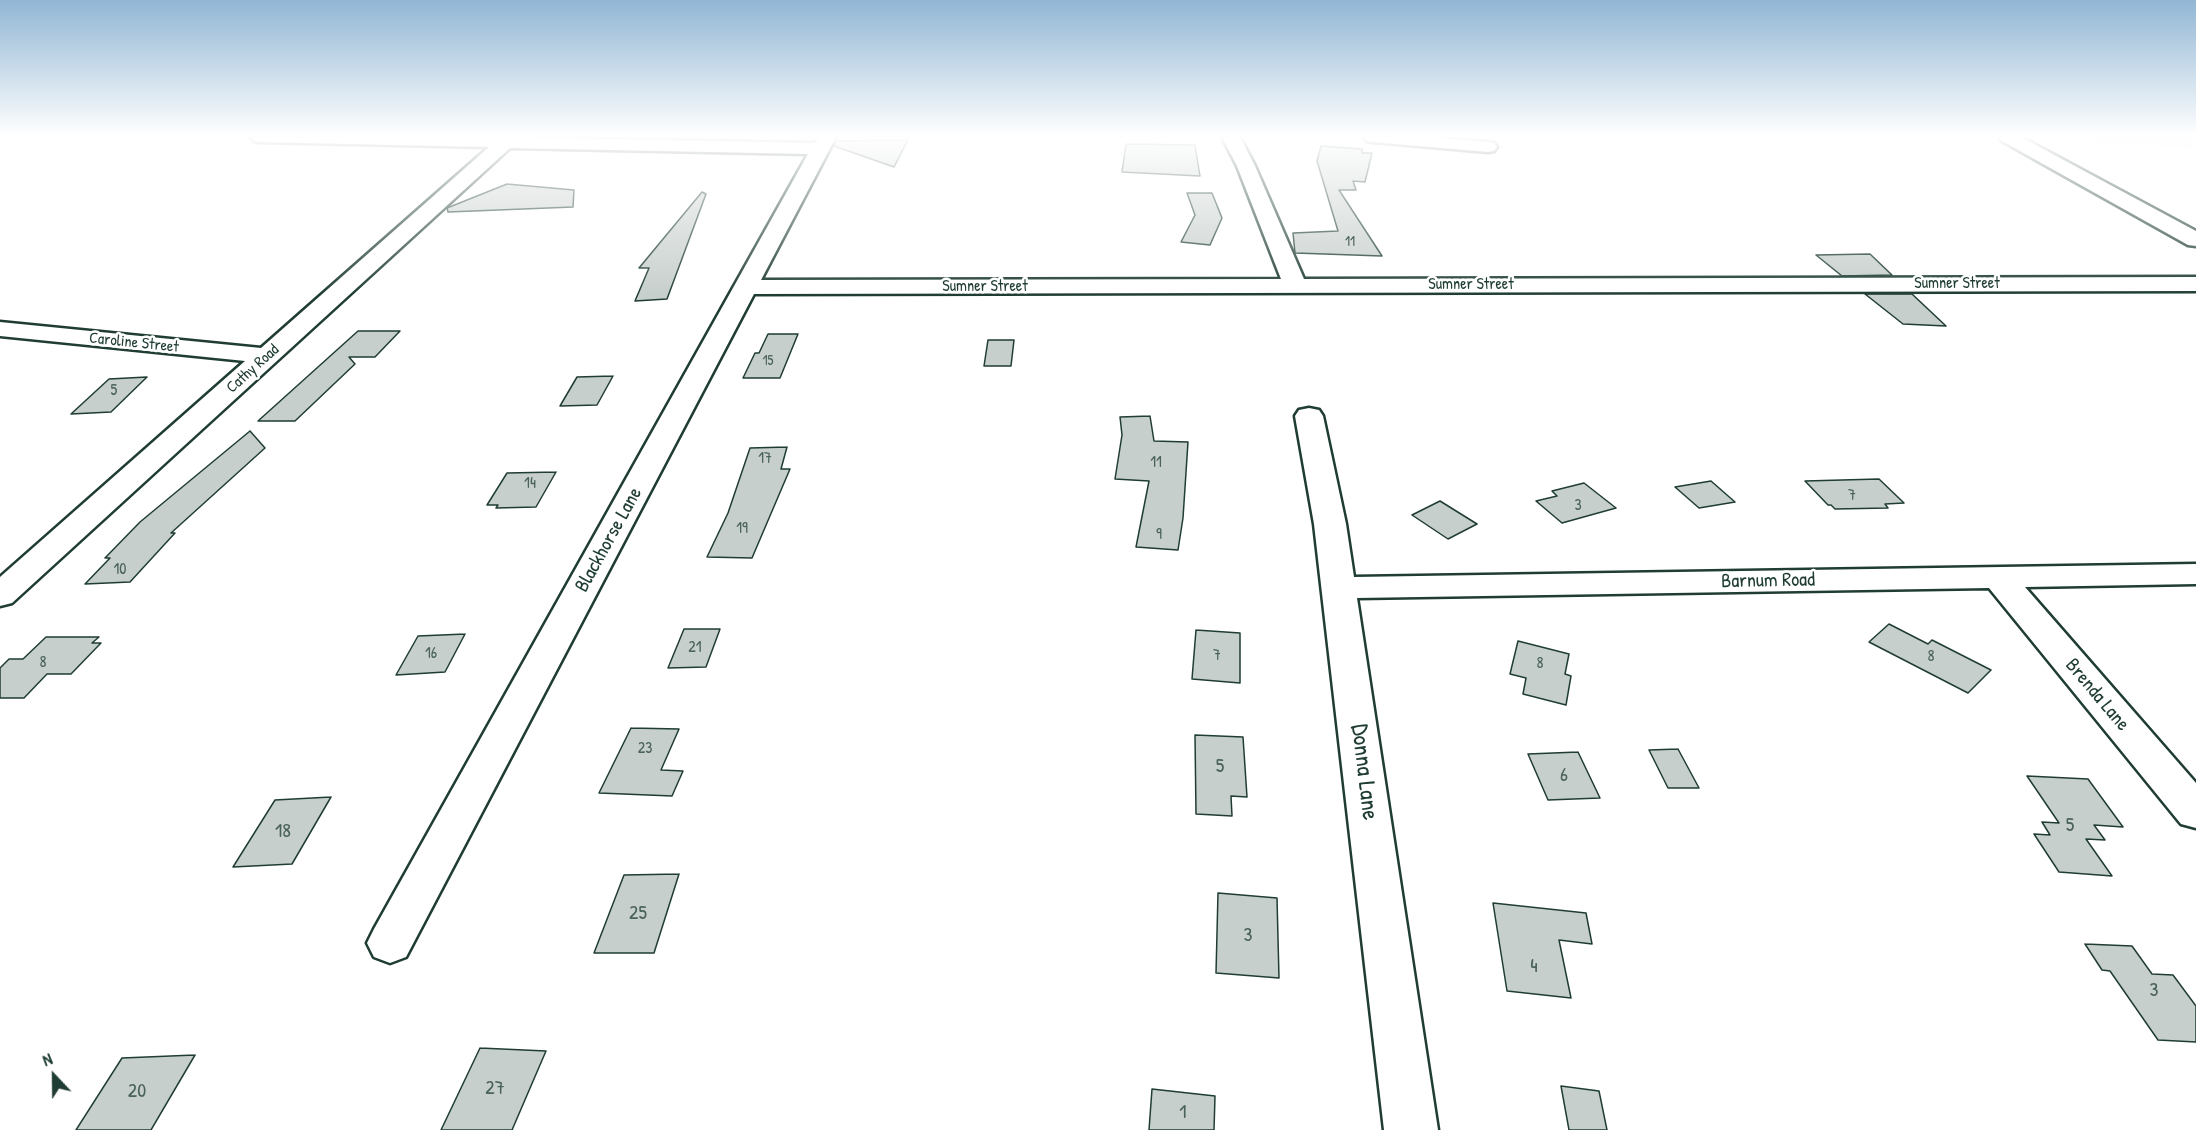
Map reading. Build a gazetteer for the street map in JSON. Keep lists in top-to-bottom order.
{
  "streets": {
    "street": [
      "Sumner Street",
      "Caroline Street",
      "Cathy Road",
      "Blackhorse Lane",
      "Barnum Road",
      "Brenda Lane",
      "Donna Lane"
    ]
  },
  "crossings": [
    ["Sumner Street", "Blackhorse Lane"],
    ["Caroline Street", "Cathy Road"],
    ["Barnum Road", "Brenda Lane"],
    ["Barnum Road", "Donna Lane"]
  ],
  "house_numbers": [
    "11",
    "15",
    "5",
    "17",
    "11",
    "14",
    "7",
    "3",
    "19",
    "9",
    "10",
    "21",
    "16",
    "7",
    "8",
    "8",
    "8",
    "23",
    "5",
    "6",
    "5",
    "18",
    "25",
    "3",
    "4",
    "3",
    "27",
    "20",
    "1"
  ],
  "north": "top"
}
